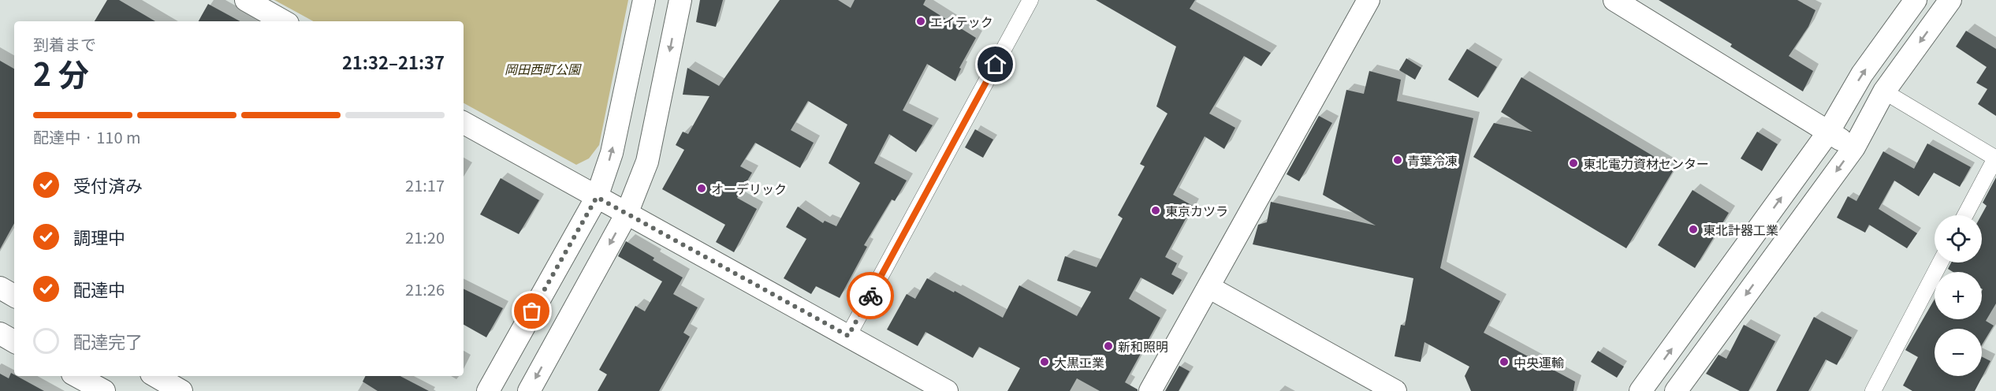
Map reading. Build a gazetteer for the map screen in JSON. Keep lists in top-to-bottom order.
{
  "parks": ["岡田西町公園"],
  "places": [
    "エイテック",
    "青葉冷凍",
    "東北電力資材センター",
    "オーデリック",
    "東京カツラ",
    "東北計器工業",
    "新和照明",
    "大黒工業",
    "中央運輸"
  ],
  "page": {
    "heading": ["2 分", "到着まで", "21:32–21:37"],
    "bar": "配達中 · 110 m",
    "list": [
      ["受付済み", "21:17"],
      ["調理中", "21:20"],
      ["配達中", "21:26"],
      "配達完了"
    ],
    "map_buttons": ["+", "−"]
  }
}
